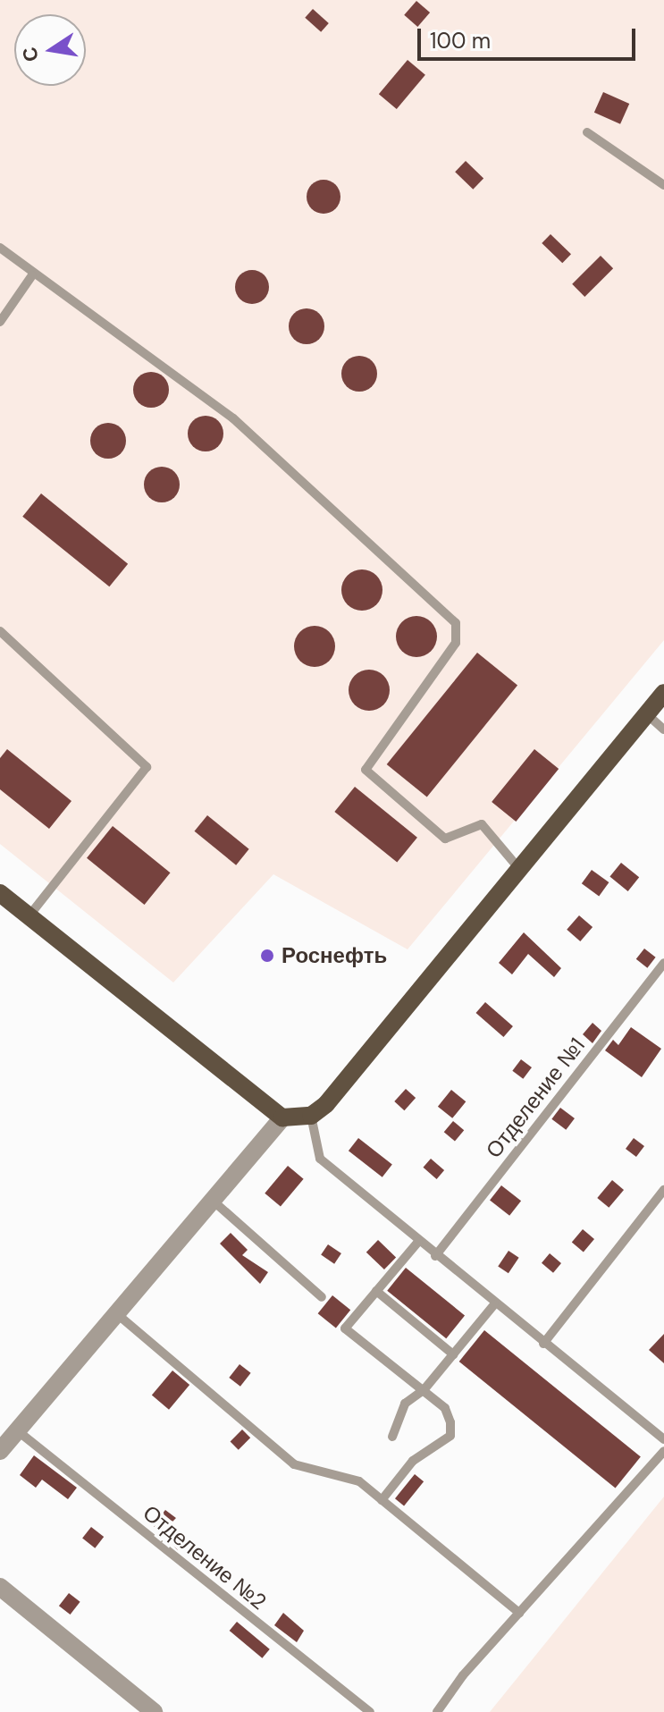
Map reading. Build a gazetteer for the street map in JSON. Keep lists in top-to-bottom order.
{
  "streets": {
    "lane": ["Отделение №1", "Отделение №2"]
  },
  "places": ["Роснефть"],
  "scale_bar": "100 m",
  "north": "left"
}
